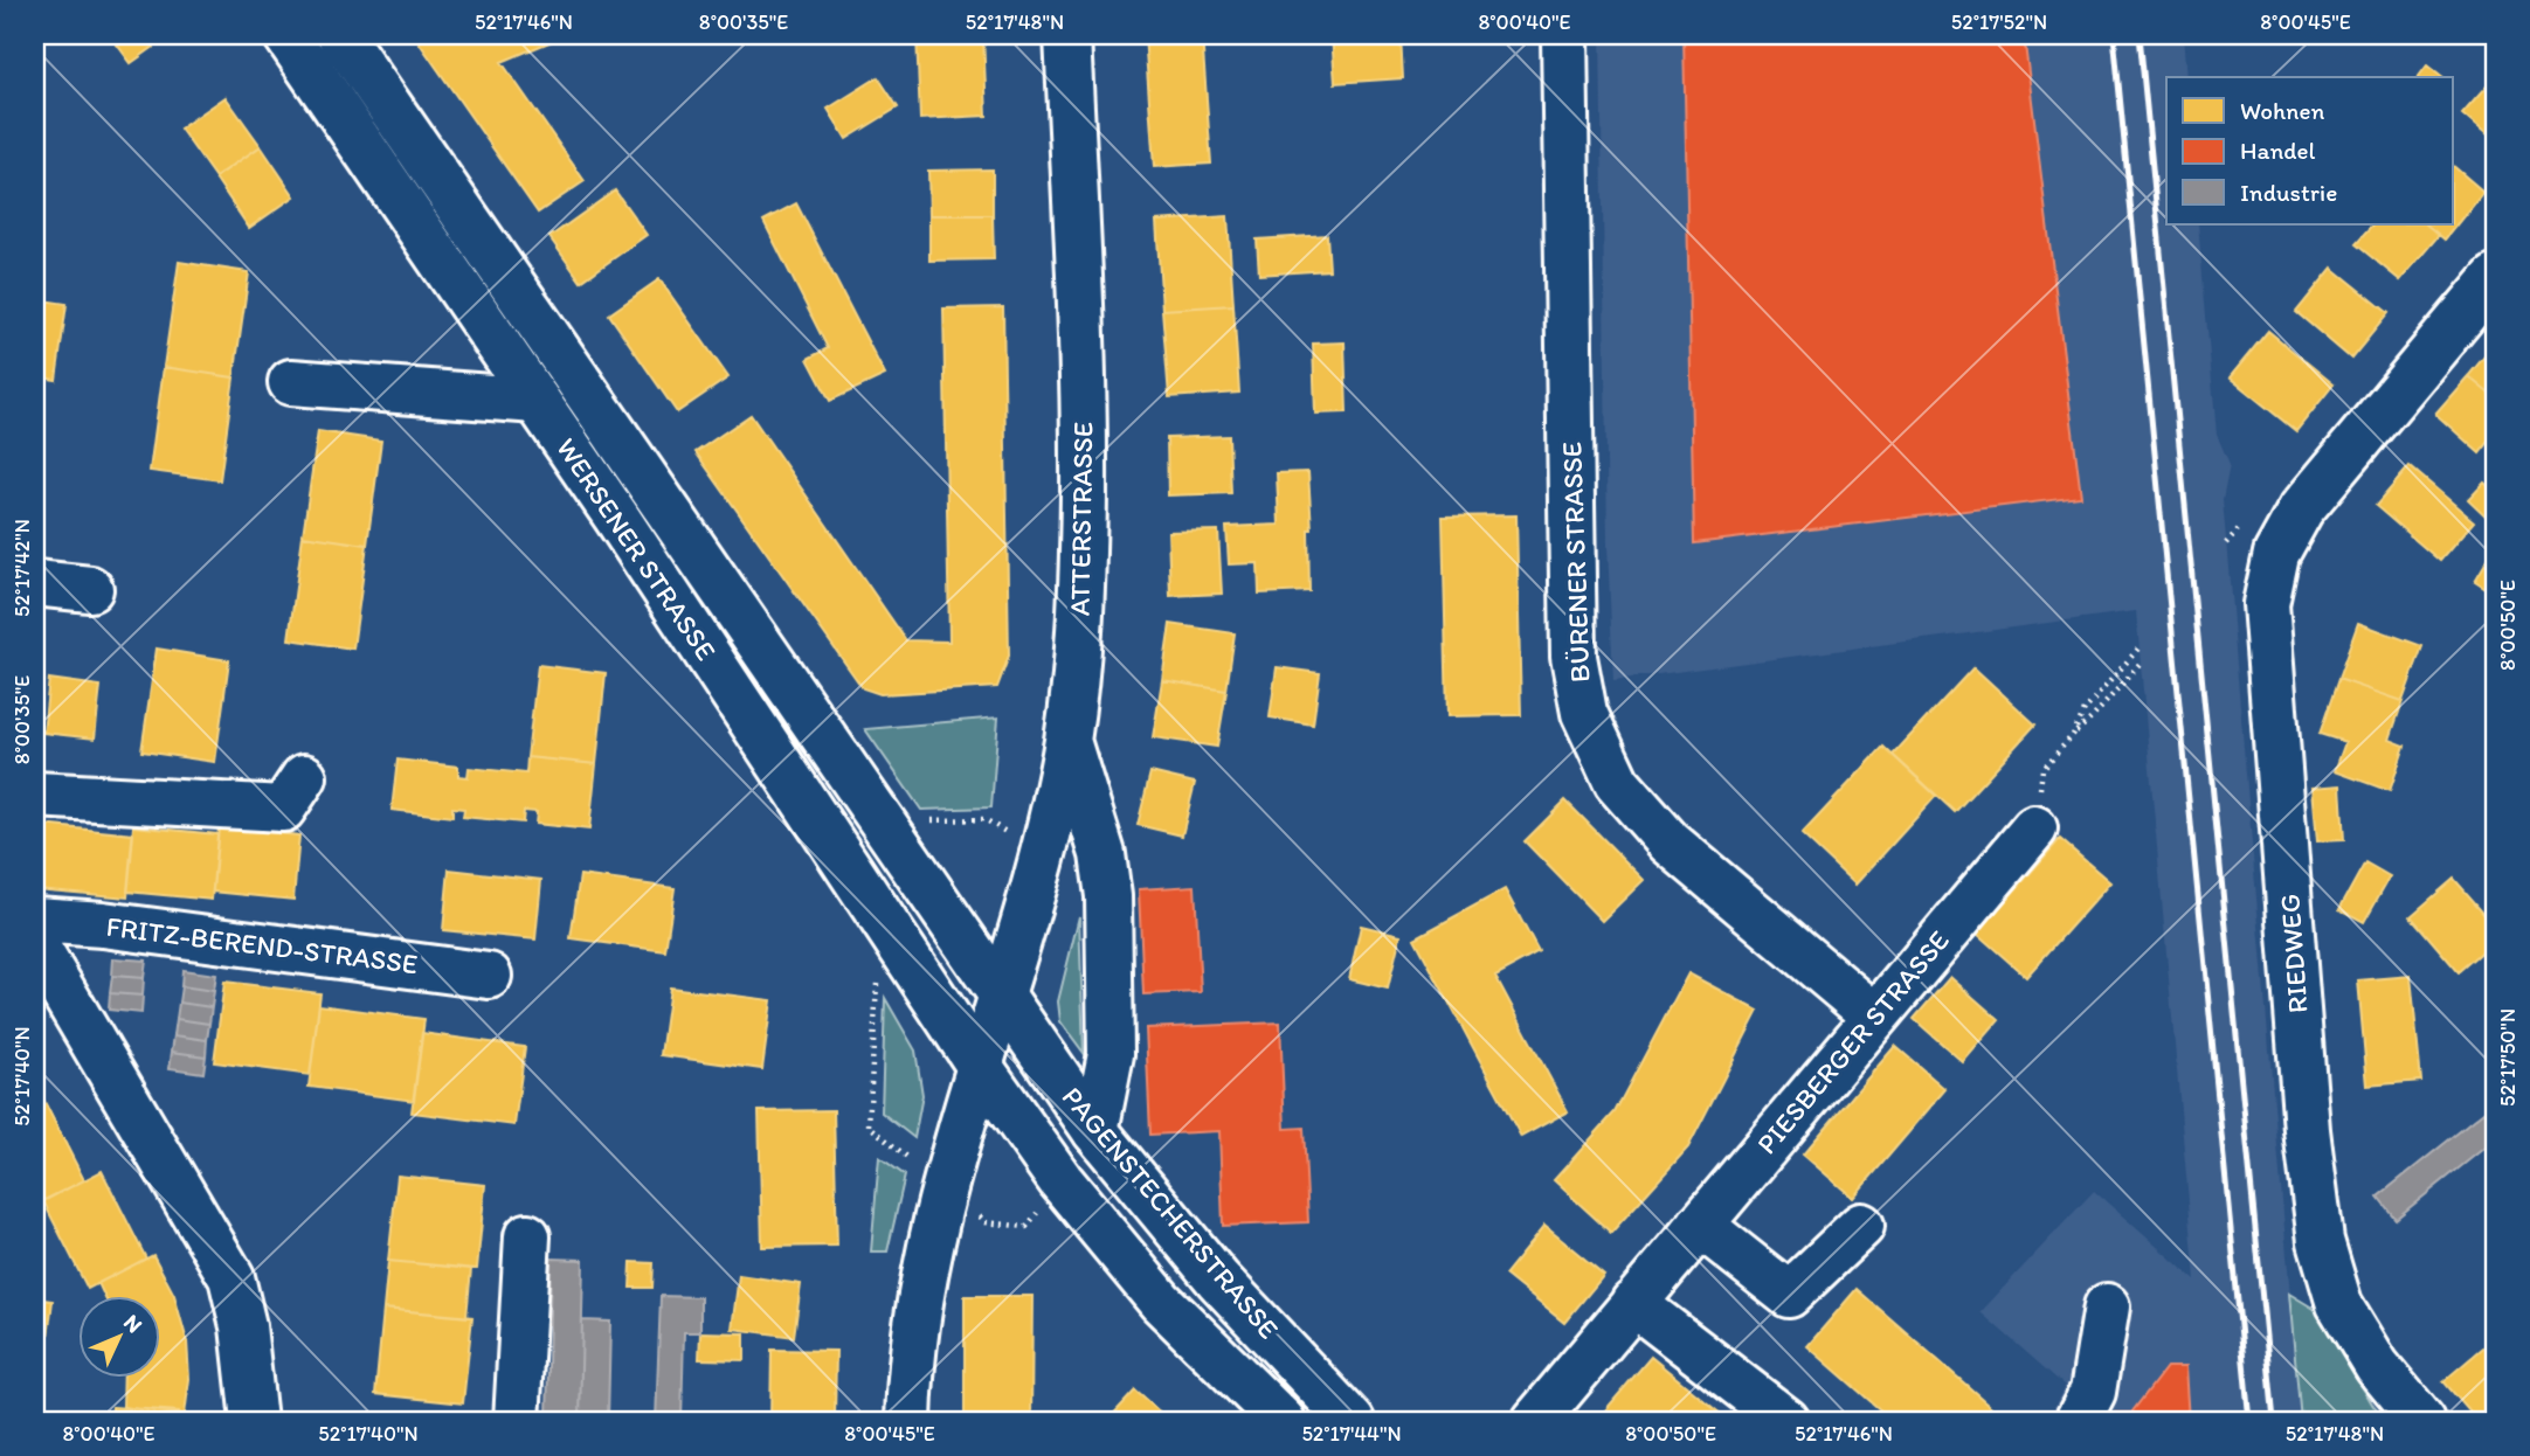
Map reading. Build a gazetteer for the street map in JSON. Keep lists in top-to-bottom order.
{
  "streets": {
    "street": [
      "ATTERSTRASSE",
      "WERSENER STRASSE",
      "BÜRENER STRASSE",
      "FRITZ-BEREND-STRASSE",
      "RIEDWEG",
      "PIESBERGER STRASSE",
      "PAGENSTECHERSTRASSE"
    ]
  },
  "crossings": [
    ["ATTERSTRASSE", "WERSENER STRASSE"],
    ["ATTERSTRASSE", "PAGENSTECHERSTRASSE"],
    ["WERSENER STRASSE", "PAGENSTECHERSTRASSE"],
    ["BÜRENER STRASSE", "PIESBERGER STRASSE"]
  ],
  "legend": ["Wohnen", "Handel", "Industrie"],
  "north": "top right",
  "coordinates": [
    "52°17'46\"N",
    "8°00'35\"E",
    "52°17'48\"N",
    "8°00'40\"E",
    "52°17'52\"N",
    "8°00'45\"E",
    "52°17'42\"N",
    "8°00'50\"E",
    "52°17'50\"N",
    "52°17'40\"N",
    "52°17'44\"N"
  ]
}
